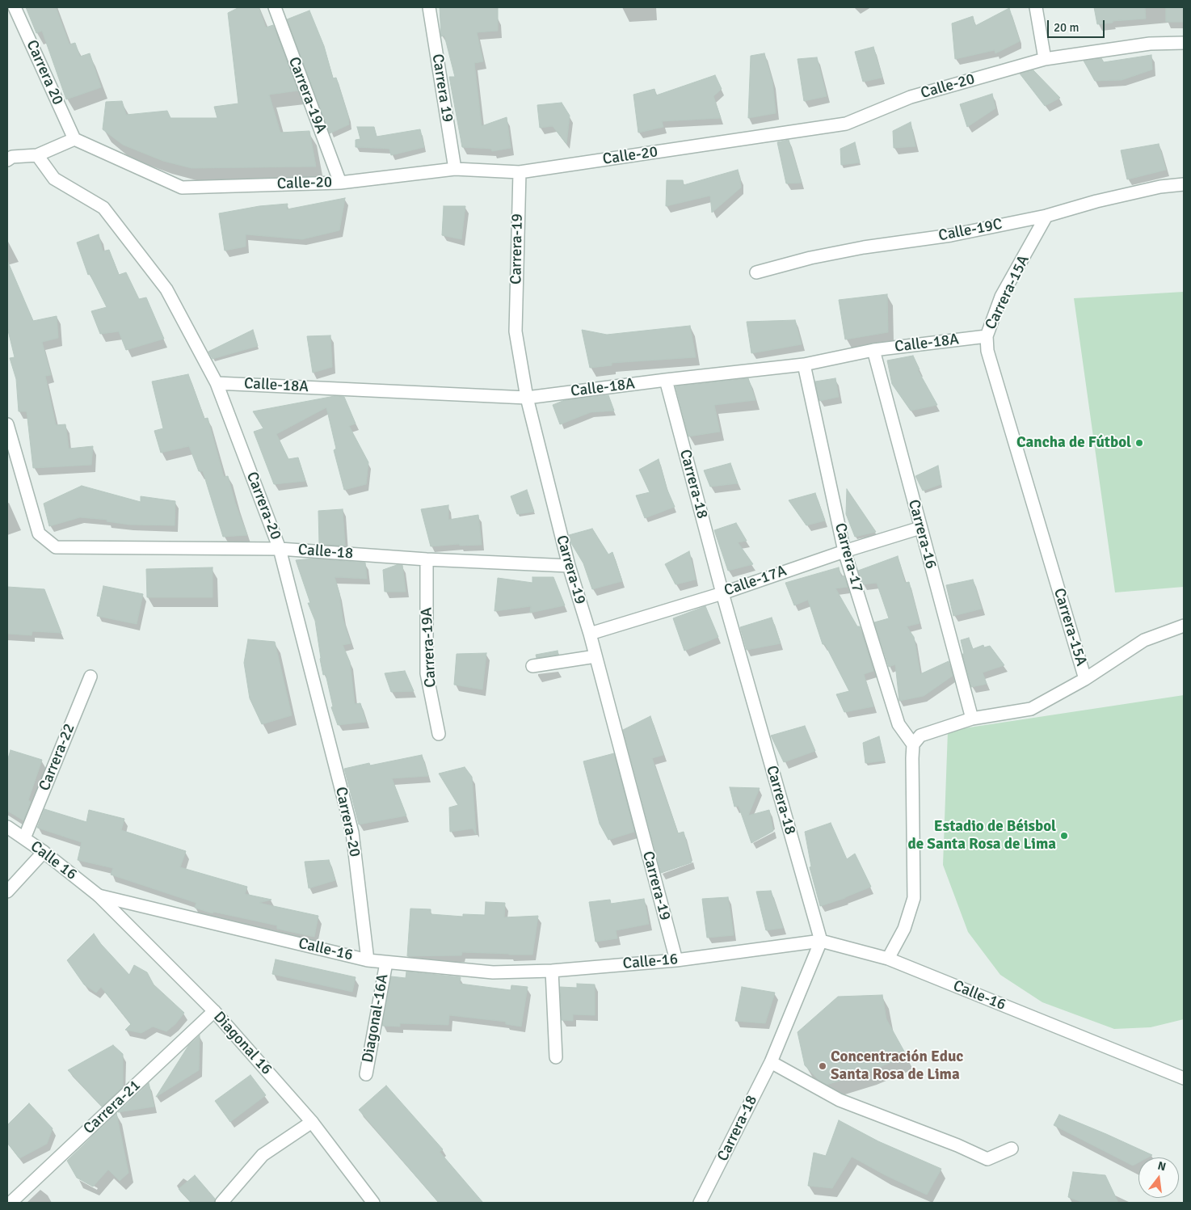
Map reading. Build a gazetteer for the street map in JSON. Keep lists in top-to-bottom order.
{
  "streets": {
    "street": [
      "Carrera 20",
      "Calle-20",
      "Carrera 19",
      "Carrera-19A",
      "Calle-19C",
      "Carrera-19",
      "Carrera-15A",
      "Calle-18A",
      "Carrera-18",
      "Carrera-20",
      "Carrera-16",
      "Calle-18",
      "Carrera-17",
      "Calle-17A",
      "Carrera-22",
      "Calle 16",
      "Calle-16",
      "Diagonal-16A",
      "Diagonal 16",
      "Carrera-21"
    ]
  },
  "crossings": [
    ["Carrera 20", "Calle-20"],
    ["Calle-20", "Carrera 19"],
    ["Calle-20", "Carrera-19A"],
    ["Calle-20", "Carrera-19"],
    ["Carrera-19A", "Calle-18"],
    ["Calle-19C", "Carrera-15A"],
    ["Carrera-19", "Calle-18A"],
    ["Carrera-19", "Calle-18"],
    ["Carrera-19", "Calle-17A"],
    ["Carrera-19", "Calle-16"],
    ["Carrera-15A", "Calle-18A"],
    ["Carrera-15A", "Carrera-16"],
    ["Carrera-15A", "Carrera-17"],
    ["Calle-18A", "Carrera-18"],
    ["Calle-18A", "Carrera-20"],
    ["Calle-18A", "Carrera-16"],
    ["Calle-18A", "Carrera-17"],
    ["Carrera-18", "Calle-17A"],
    ["Carrera-18", "Calle-16"],
    ["Carrera-20", "Calle-18"],
    ["Carrera-20", "Calle-16"],
    ["Carrera-16", "Calle-17A"],
    ["Carrera-17", "Calle-17A"],
    ["Carrera-22", "Calle 16"],
    ["Calle 16", "Calle-16"],
    ["Calle 16", "Diagonal 16"],
    ["Calle-16", "Diagonal-16A"],
    ["Calle-16", "Diagonal 16"],
    ["Diagonal 16", "Carrera-21"]
  ],
  "places": ["Cancha de Fútbol", "Estadio de Béisbol de Santa Rosa de Lima", "Concentración Educ Santa Rosa de Lima"],
  "scale_bar": "20 m",
  "north": "top"
}
